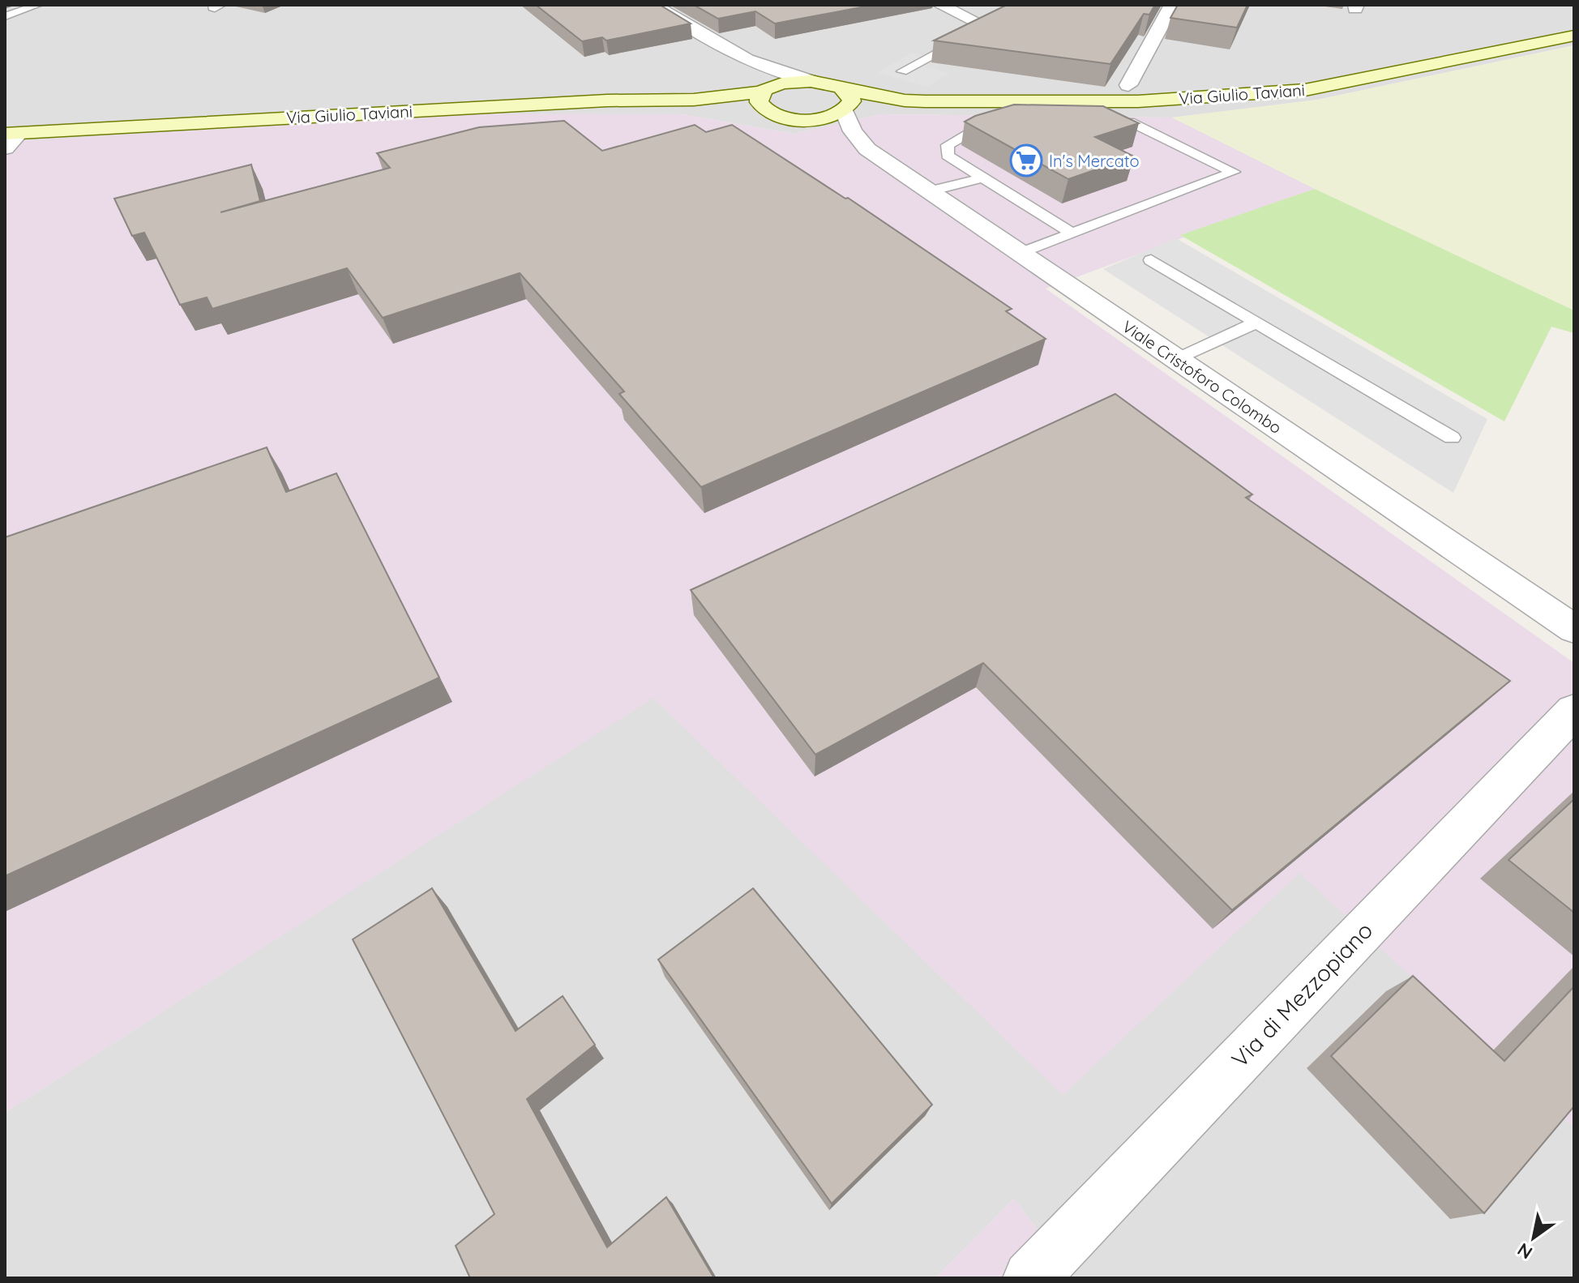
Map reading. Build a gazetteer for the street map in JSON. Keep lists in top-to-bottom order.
{
  "streets": {
    "main road": ["Via Giulio Taviani", "Viale Cristoforo Colombo"],
    "street": ["Via di Mezzopiano"]
  },
  "crossings": [
    ["Via Giulio Taviani", "Viale Cristoforo Colombo"]
  ],
  "places": {
    "supermarket": ["In's Mercato"]
  },
  "north": "bottom left"
}
